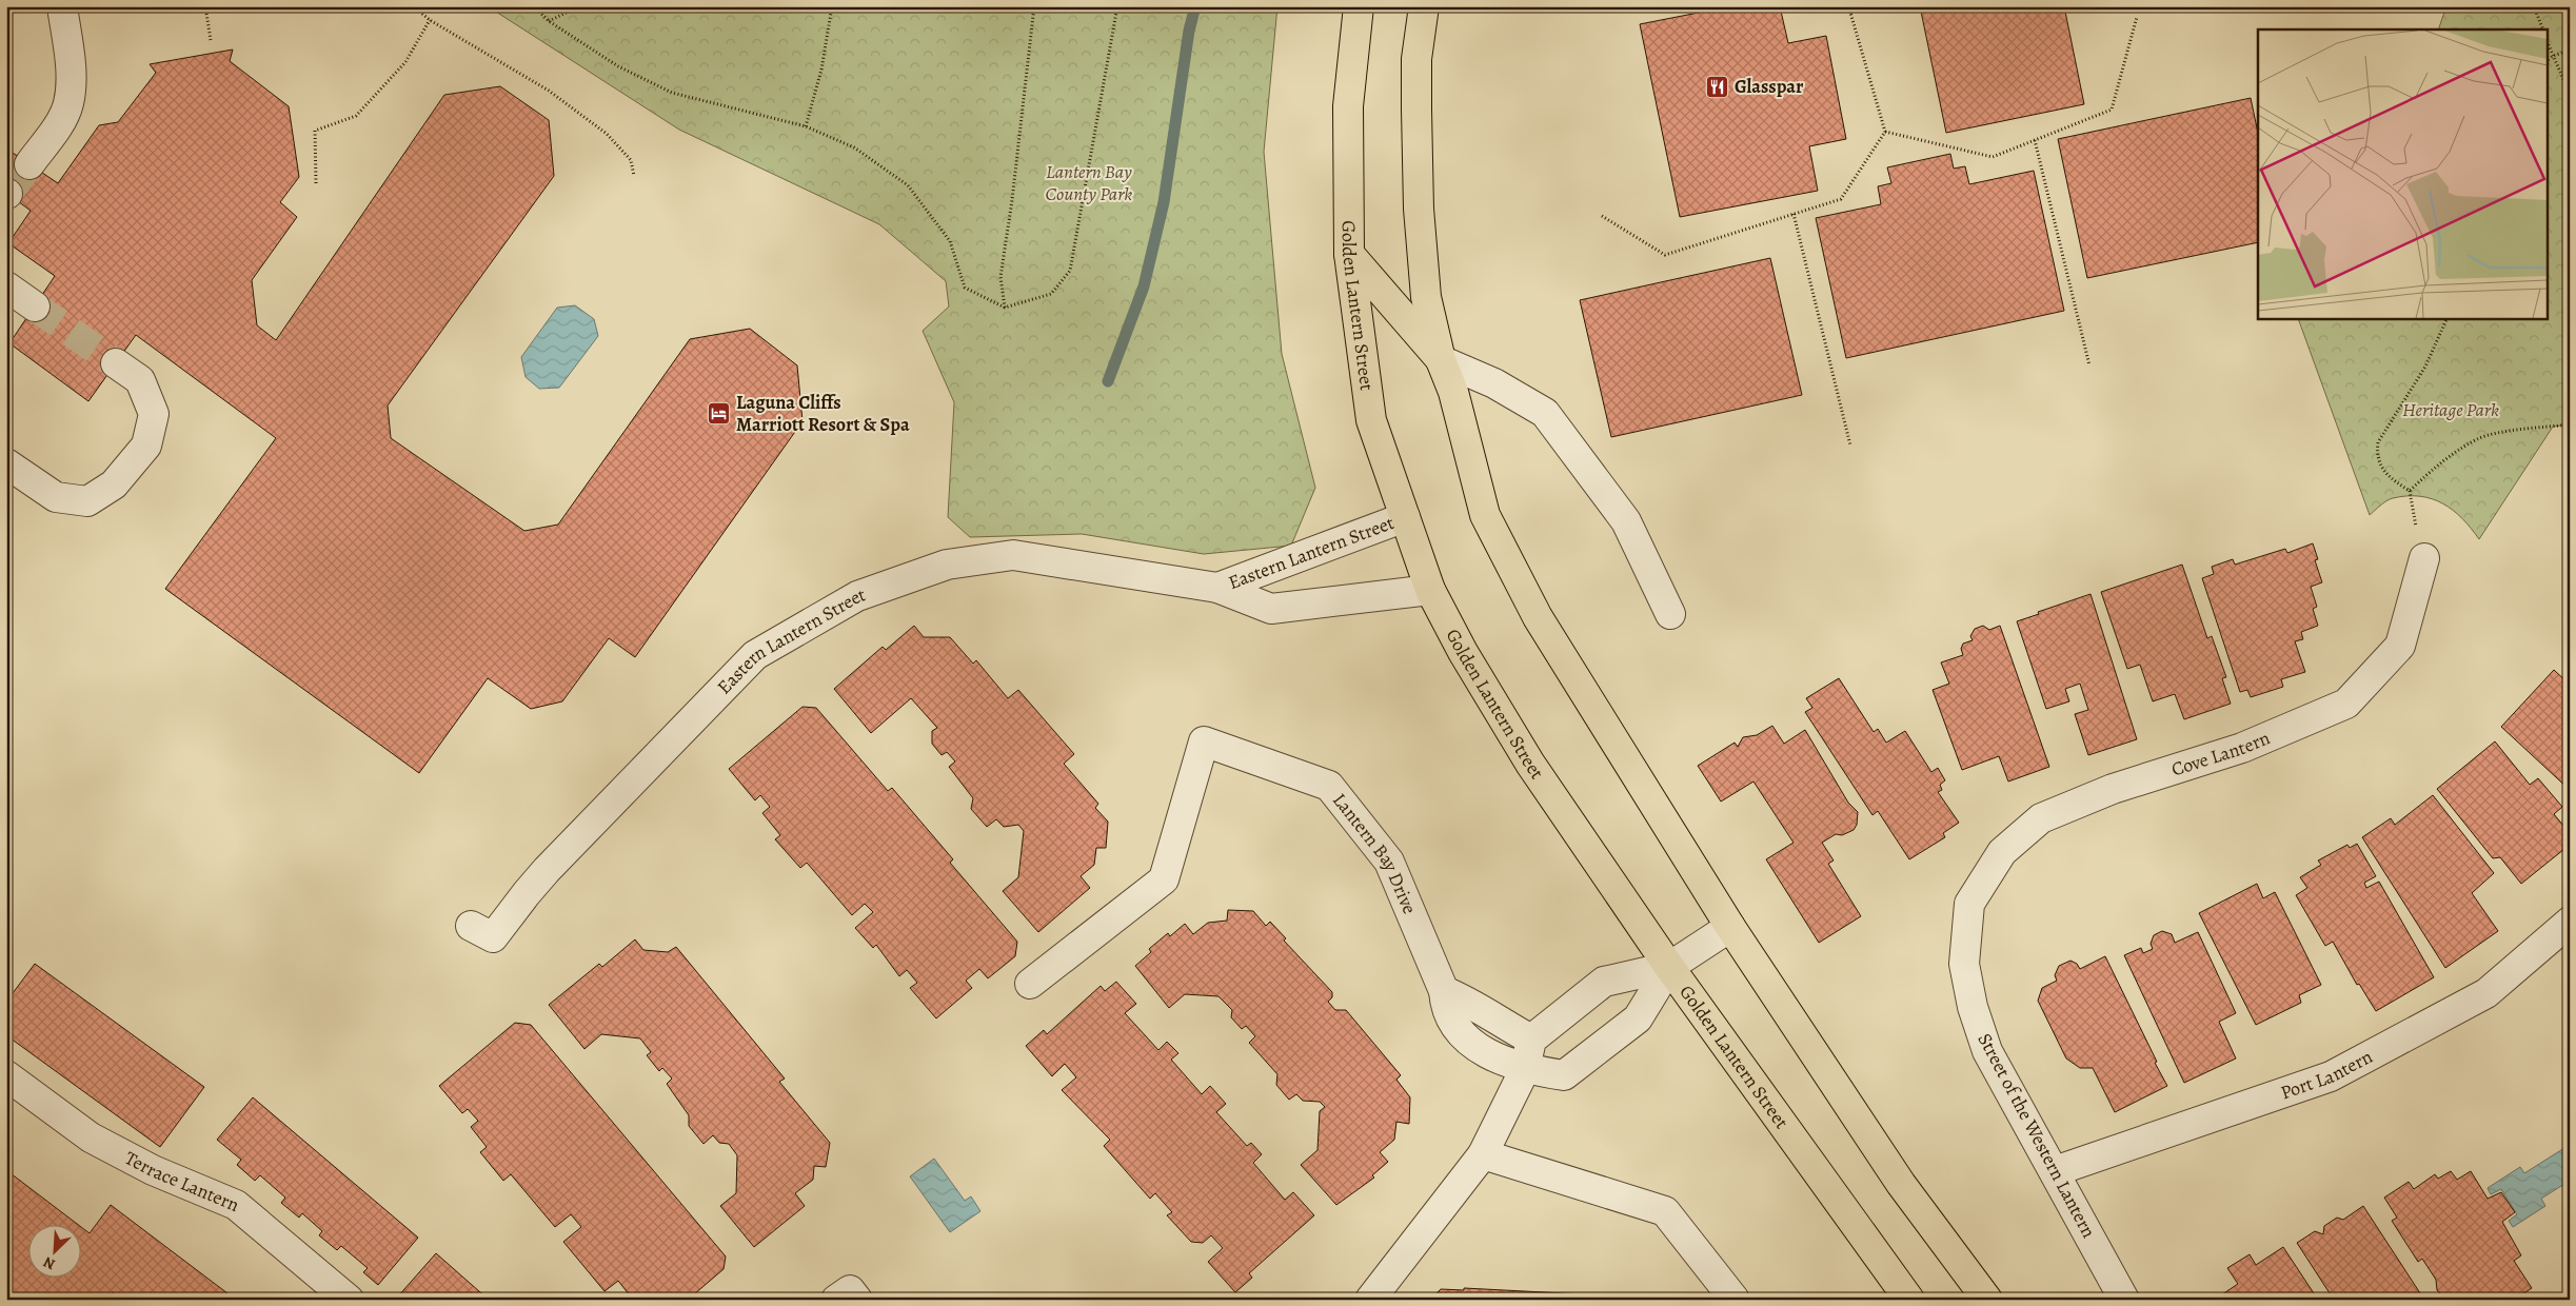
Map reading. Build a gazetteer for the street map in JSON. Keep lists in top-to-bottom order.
{
  "streets": {
    "main road": ["Golden Lantern Street"],
    "street": [
      "Eastern Lantern Street",
      "Cove Lantern",
      "Lantern Bay Drive",
      "Port Lantern",
      "Street of the Western Lantern",
      "Terrace Lantern"
    ]
  },
  "crossings": [
    ["Golden Lantern Street", "Eastern Lantern Street"],
    ["Golden Lantern Street", "Lantern Bay Drive"],
    ["Cove Lantern", "Street of the Western Lantern"],
    ["Port Lantern", "Street of the Western Lantern"]
  ],
  "parks": ["Lantern Bay County Park", "Heritage Park"],
  "places": {
    "restaurant": ["Glasspar"],
    "hotel": ["Laguna Cliffs Marriott Resort & Spa"]
  },
  "north": "bottom left"
}
